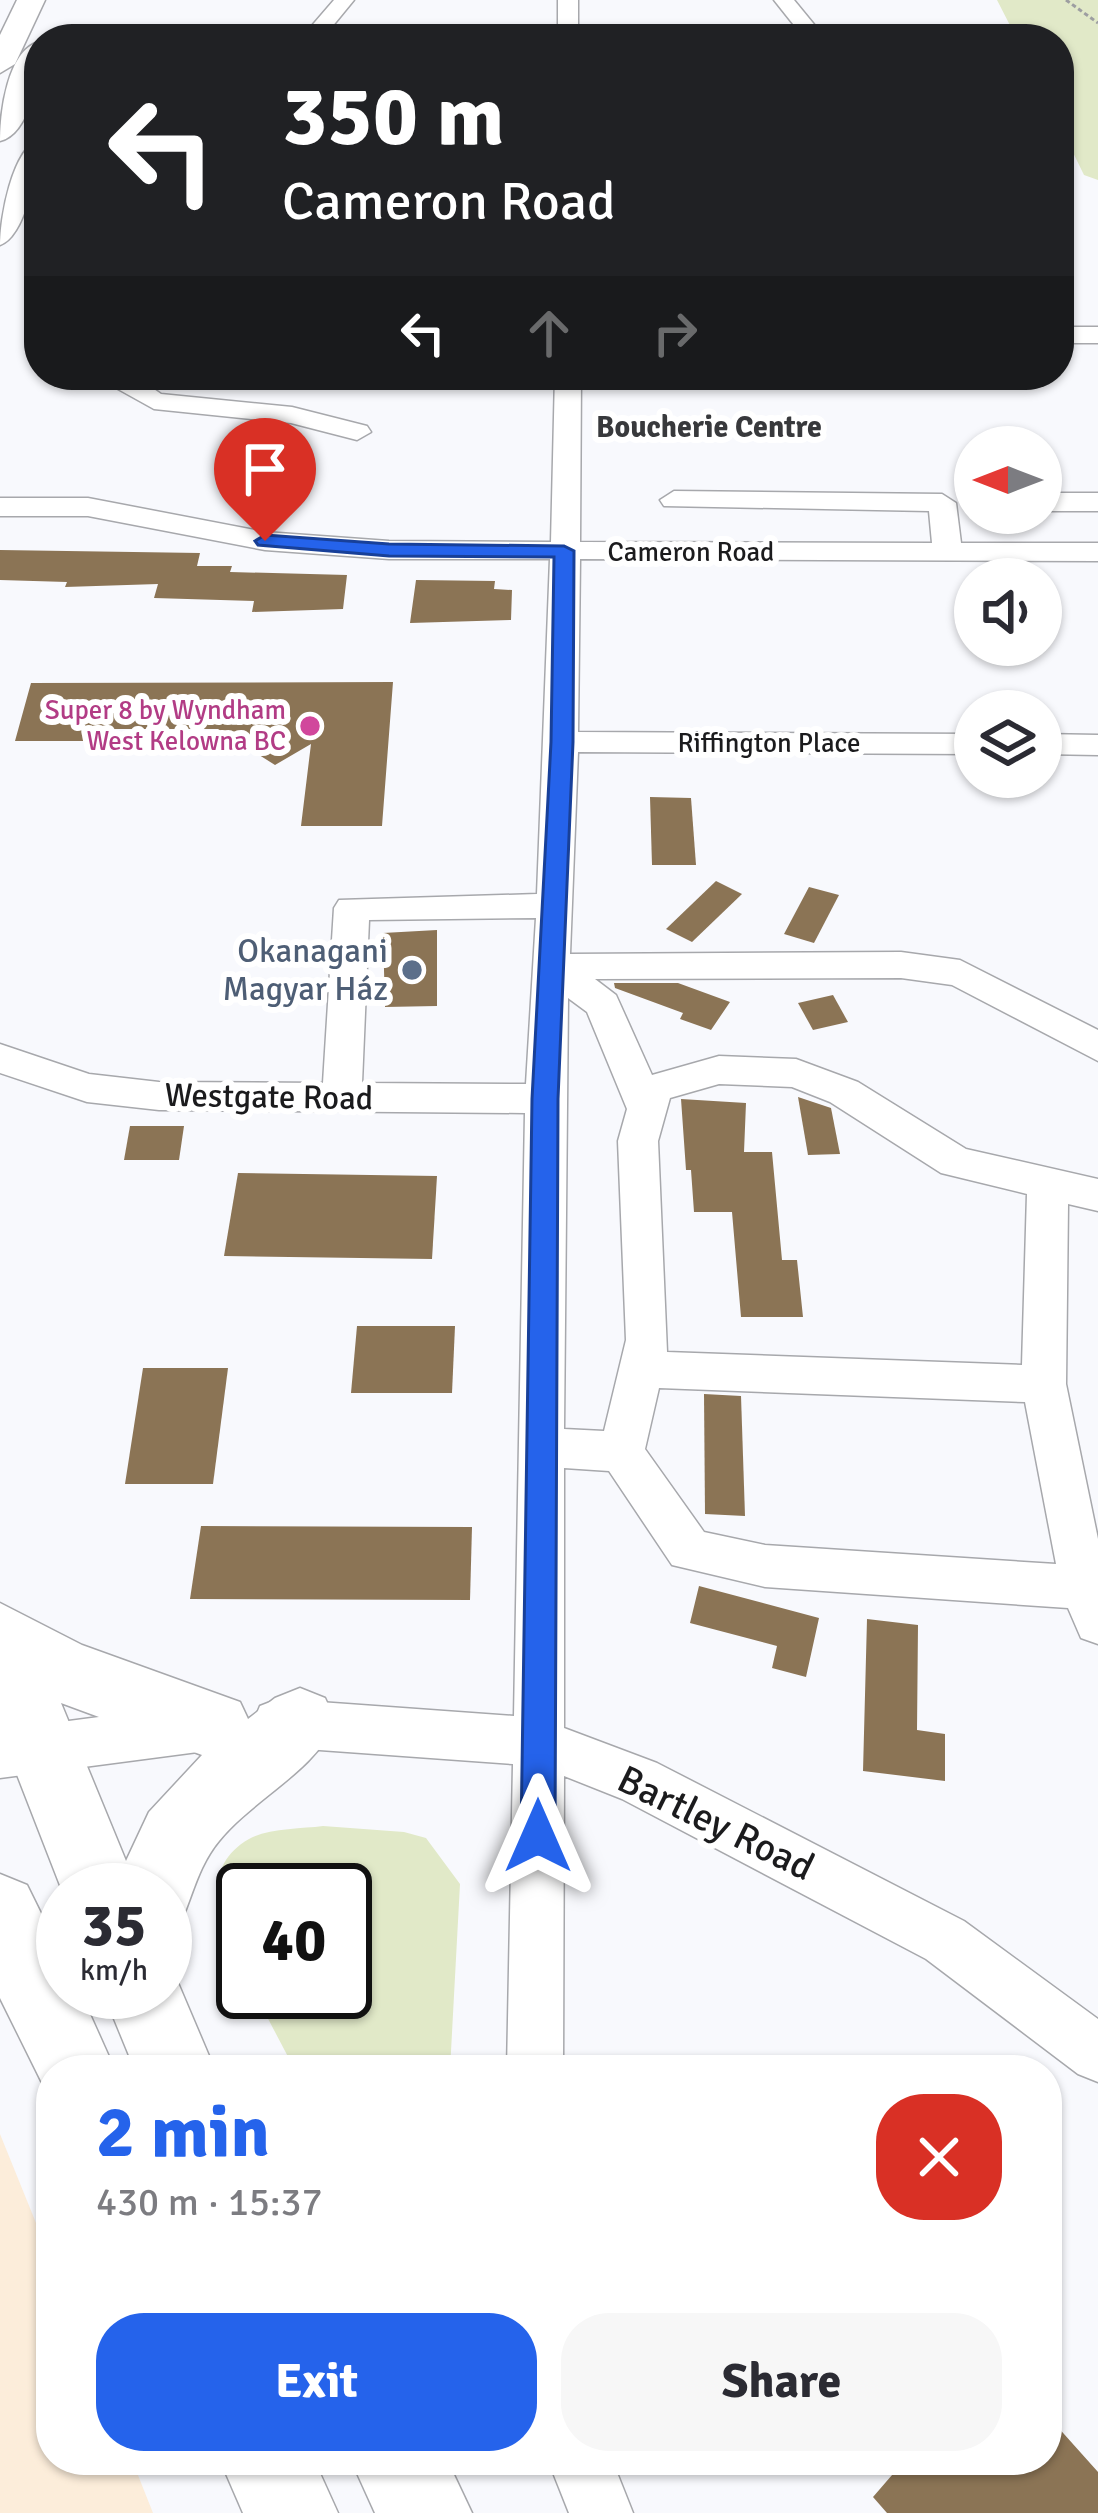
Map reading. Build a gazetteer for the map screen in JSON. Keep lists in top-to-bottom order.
{
  "streets": {
    "street": [
      "Cameron Road",
      "Riffington Place",
      "Westgate Road",
      "Bartley Road"
    ]
  },
  "districts": ["Boucherie Centre"],
  "places": ["Super 8 by Wyndham West Kelowna BC", "Okanagani Magyar Ház"],
  "north": "left",
  "page": {
    "turn": ["350 m", "Cameron Road"],
    "speed": "35 km/h",
    "limit": "40",
    "heading": ["2 min", "430 m · 15:37"],
    "buttons": ["Exit", "Share"]
  }
}
